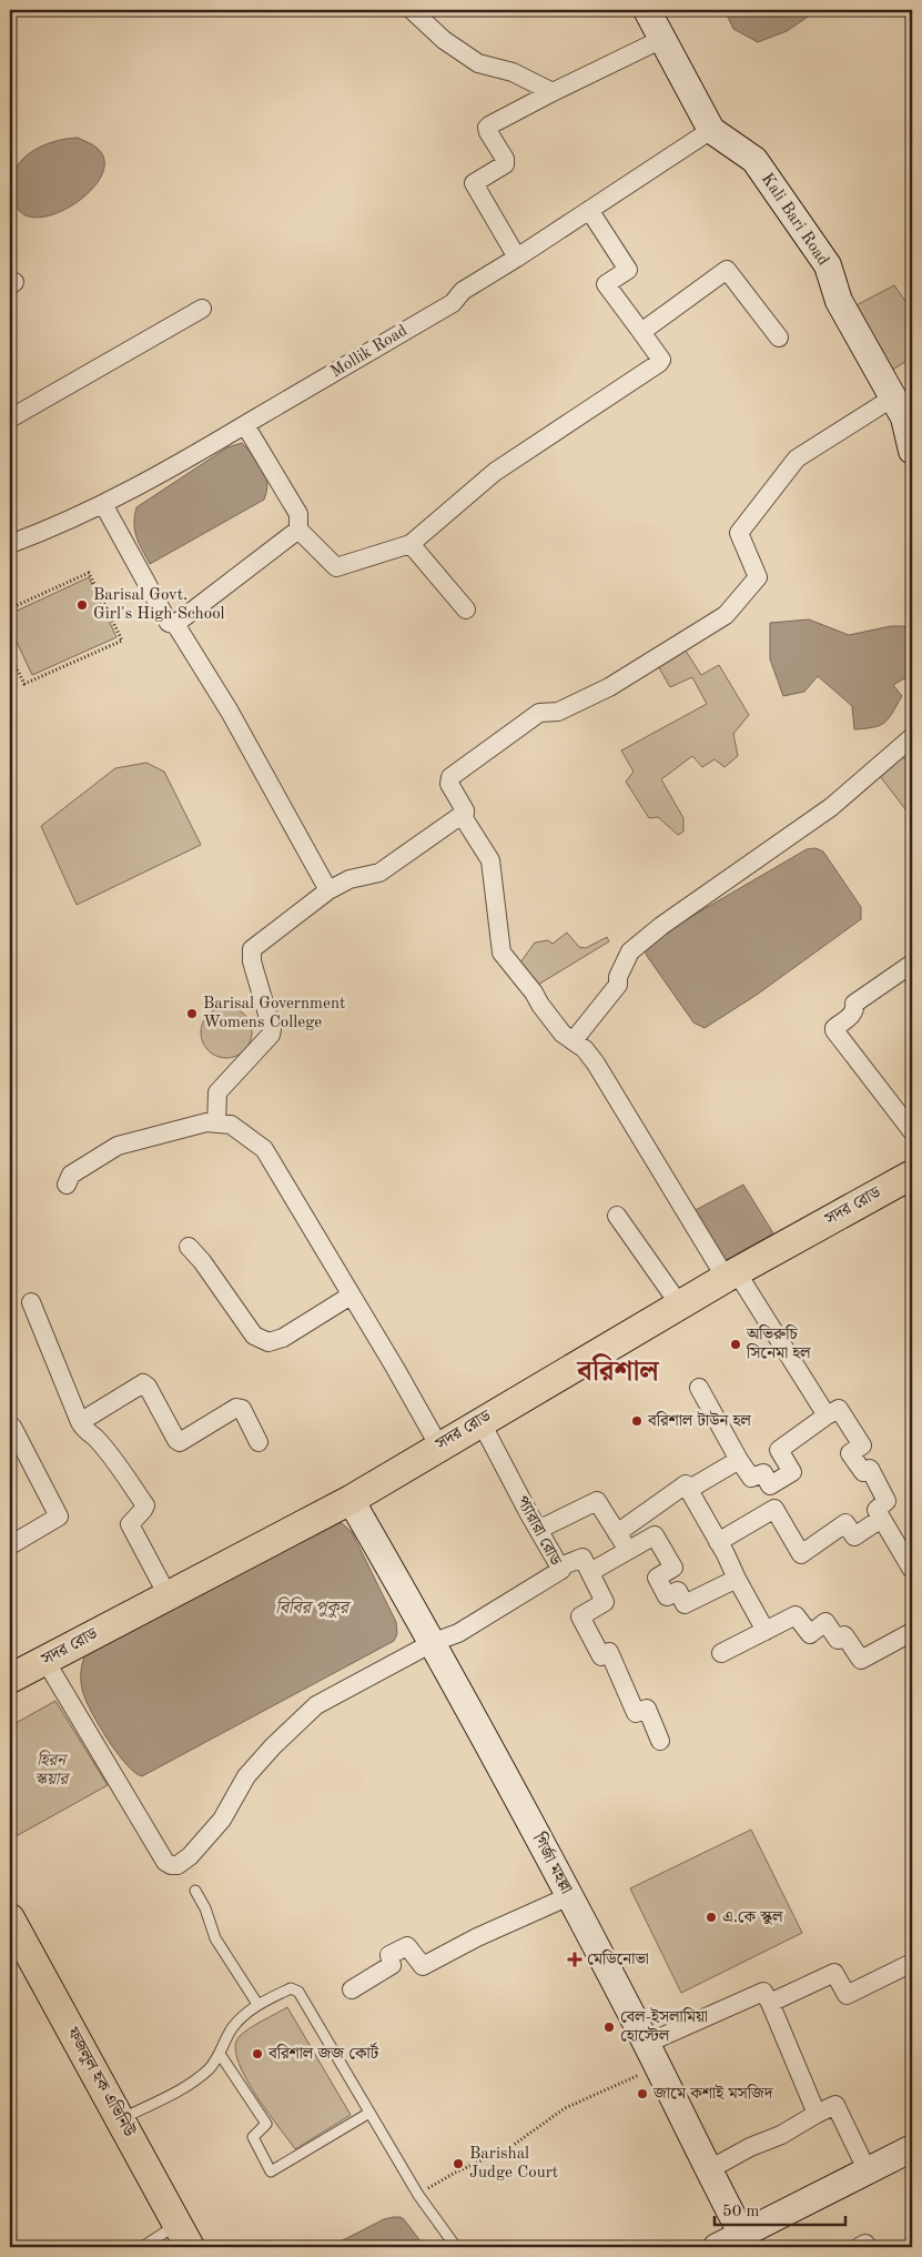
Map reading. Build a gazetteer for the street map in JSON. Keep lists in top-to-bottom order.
{
  "streets": {
    "main road": [
      "Kali Bari Road",
      "সদর রোড",
      "গির্জা মহল্লা",
      "ফজলুল হক এভিনিউ"
    ],
    "street": ["Mollik Road", "প্যারারা রোড"]
  },
  "crossings": [
    ["Kali Bari Road", "Mollik Road"],
    ["সদর রোড", "প্যারারা রোড"],
    ["সদর রোড", "গির্জা মহল্লা"],
    ["প্যারারা রোড", "গির্জা মহল্লা"]
  ],
  "districts": ["বরিশাল"],
  "water": ["বিবির পুকুর"],
  "parks": ["হিরন স্কয়ার"],
  "places": {
    "other": [
      "Barisal Govt. Girl's High School",
      "Barisal Government Womens College",
      "অভিরুচি সিনেমা হল",
      "বরিশাল টাউন হল",
      "এ.কে স্কুল",
      "বেল-ইসলামিয়া হোস্টেল",
      "বরিশাল জজ কোর্ট",
      "জামে কশাই মসজিদ",
      "Barishal Judge Court"
    ],
    "health": ["মেডিনোভা"]
  },
  "scale_bar": "50 m"
}
